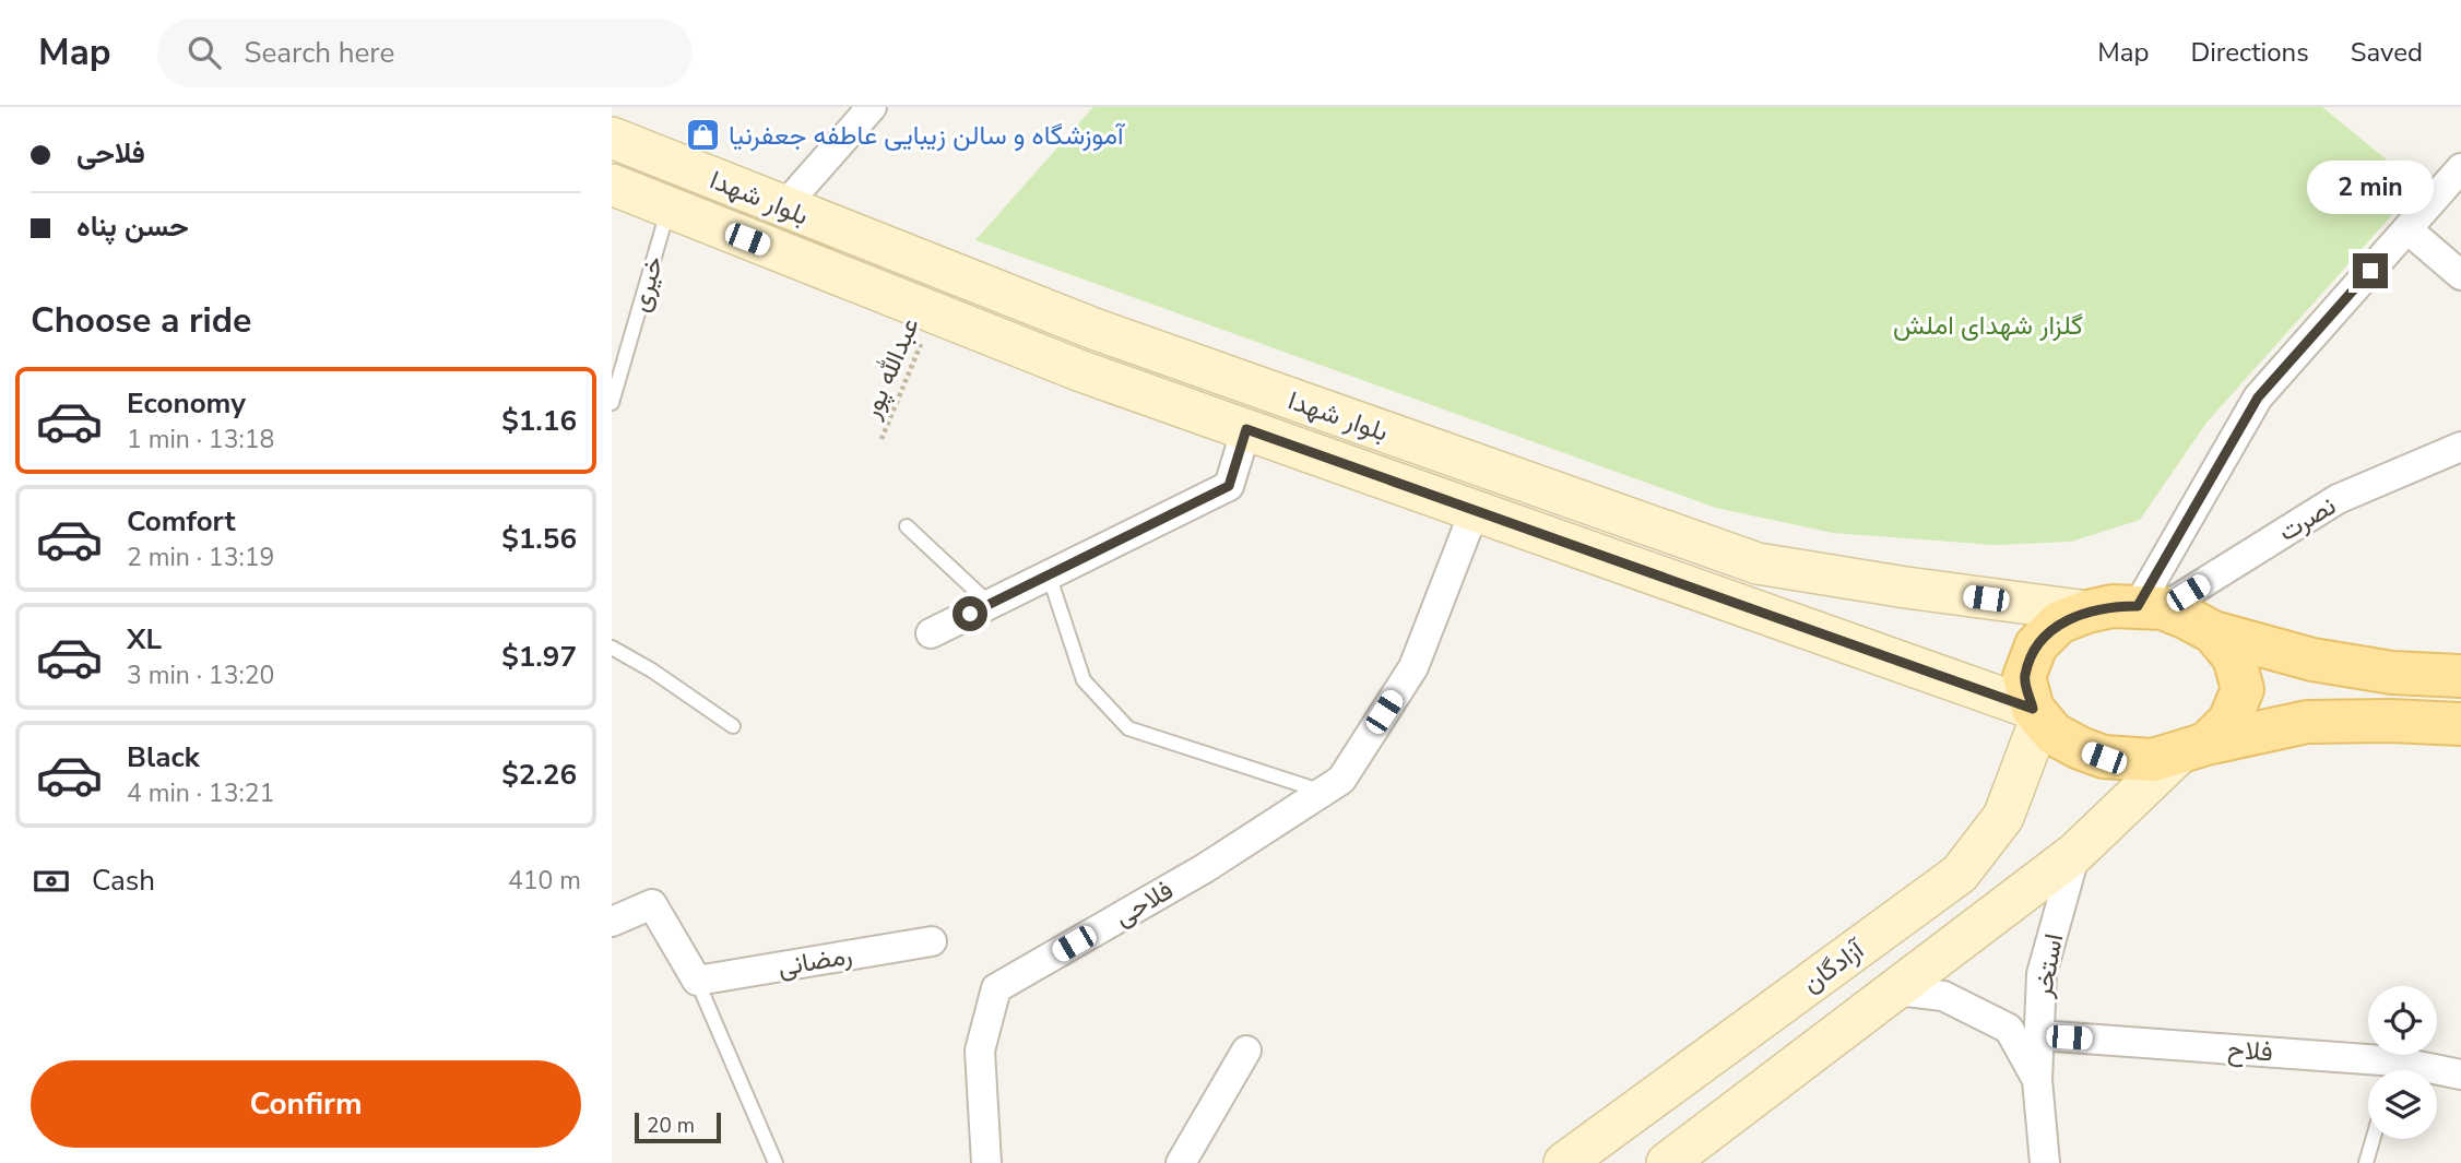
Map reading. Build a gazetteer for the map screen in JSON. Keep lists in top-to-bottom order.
{
  "streets": {
    "main road": ["بلوار شهدا", "آزادگان"],
    "street": [
      "نصرت",
      "فلاحی",
      "رمضانی",
      "استخر",
      "فلاح"
    ],
    "lane": ["خیری"],
    "path": ["عبدالله پور"]
  },
  "crossings": [
    ["بلوار شهدا", "خیری"],
    ["بلوار شهدا", "عبدالله پور"],
    ["بلوار شهدا", "نصرت"],
    ["بلوار شهدا", "فلاحی"],
    ["بلوار شهدا", "آزادگان"],
    ["نصرت", "آزادگان"],
    ["استخر", "فلاح"]
  ],
  "parks": ["گلزار شهدای املش"],
  "places": {
    "shop": ["آموزشگاه و سالن زیبایی عاطفه جعفرنیا"]
  },
  "scale_bar": "20 m",
  "page": {
    "header": "Map",
    "search": "Search here",
    "nav": ["Map", "Directions", "Saved"],
    "banner": ["فلاحی", "حسن پناه"],
    "bubble": "2 min",
    "heading": "Choose a ride",
    "list": [
      {
        "name": "Economy",
        "note": "1 min · 13:18",
        "value": "$1.16"
      },
      {
        "name": "Comfort",
        "note": "2 min · 13:19",
        "value": "$1.56"
      },
      {
        "name": "XL",
        "note": "3 min · 13:20",
        "value": "$1.97"
      },
      {
        "name": "Black",
        "note": "4 min · 13:21",
        "value": "$2.26"
      }
    ],
    "pay": ["Cash", "410 m"],
    "buttons": "Confirm",
    "scale": "20 m"
  }
}
